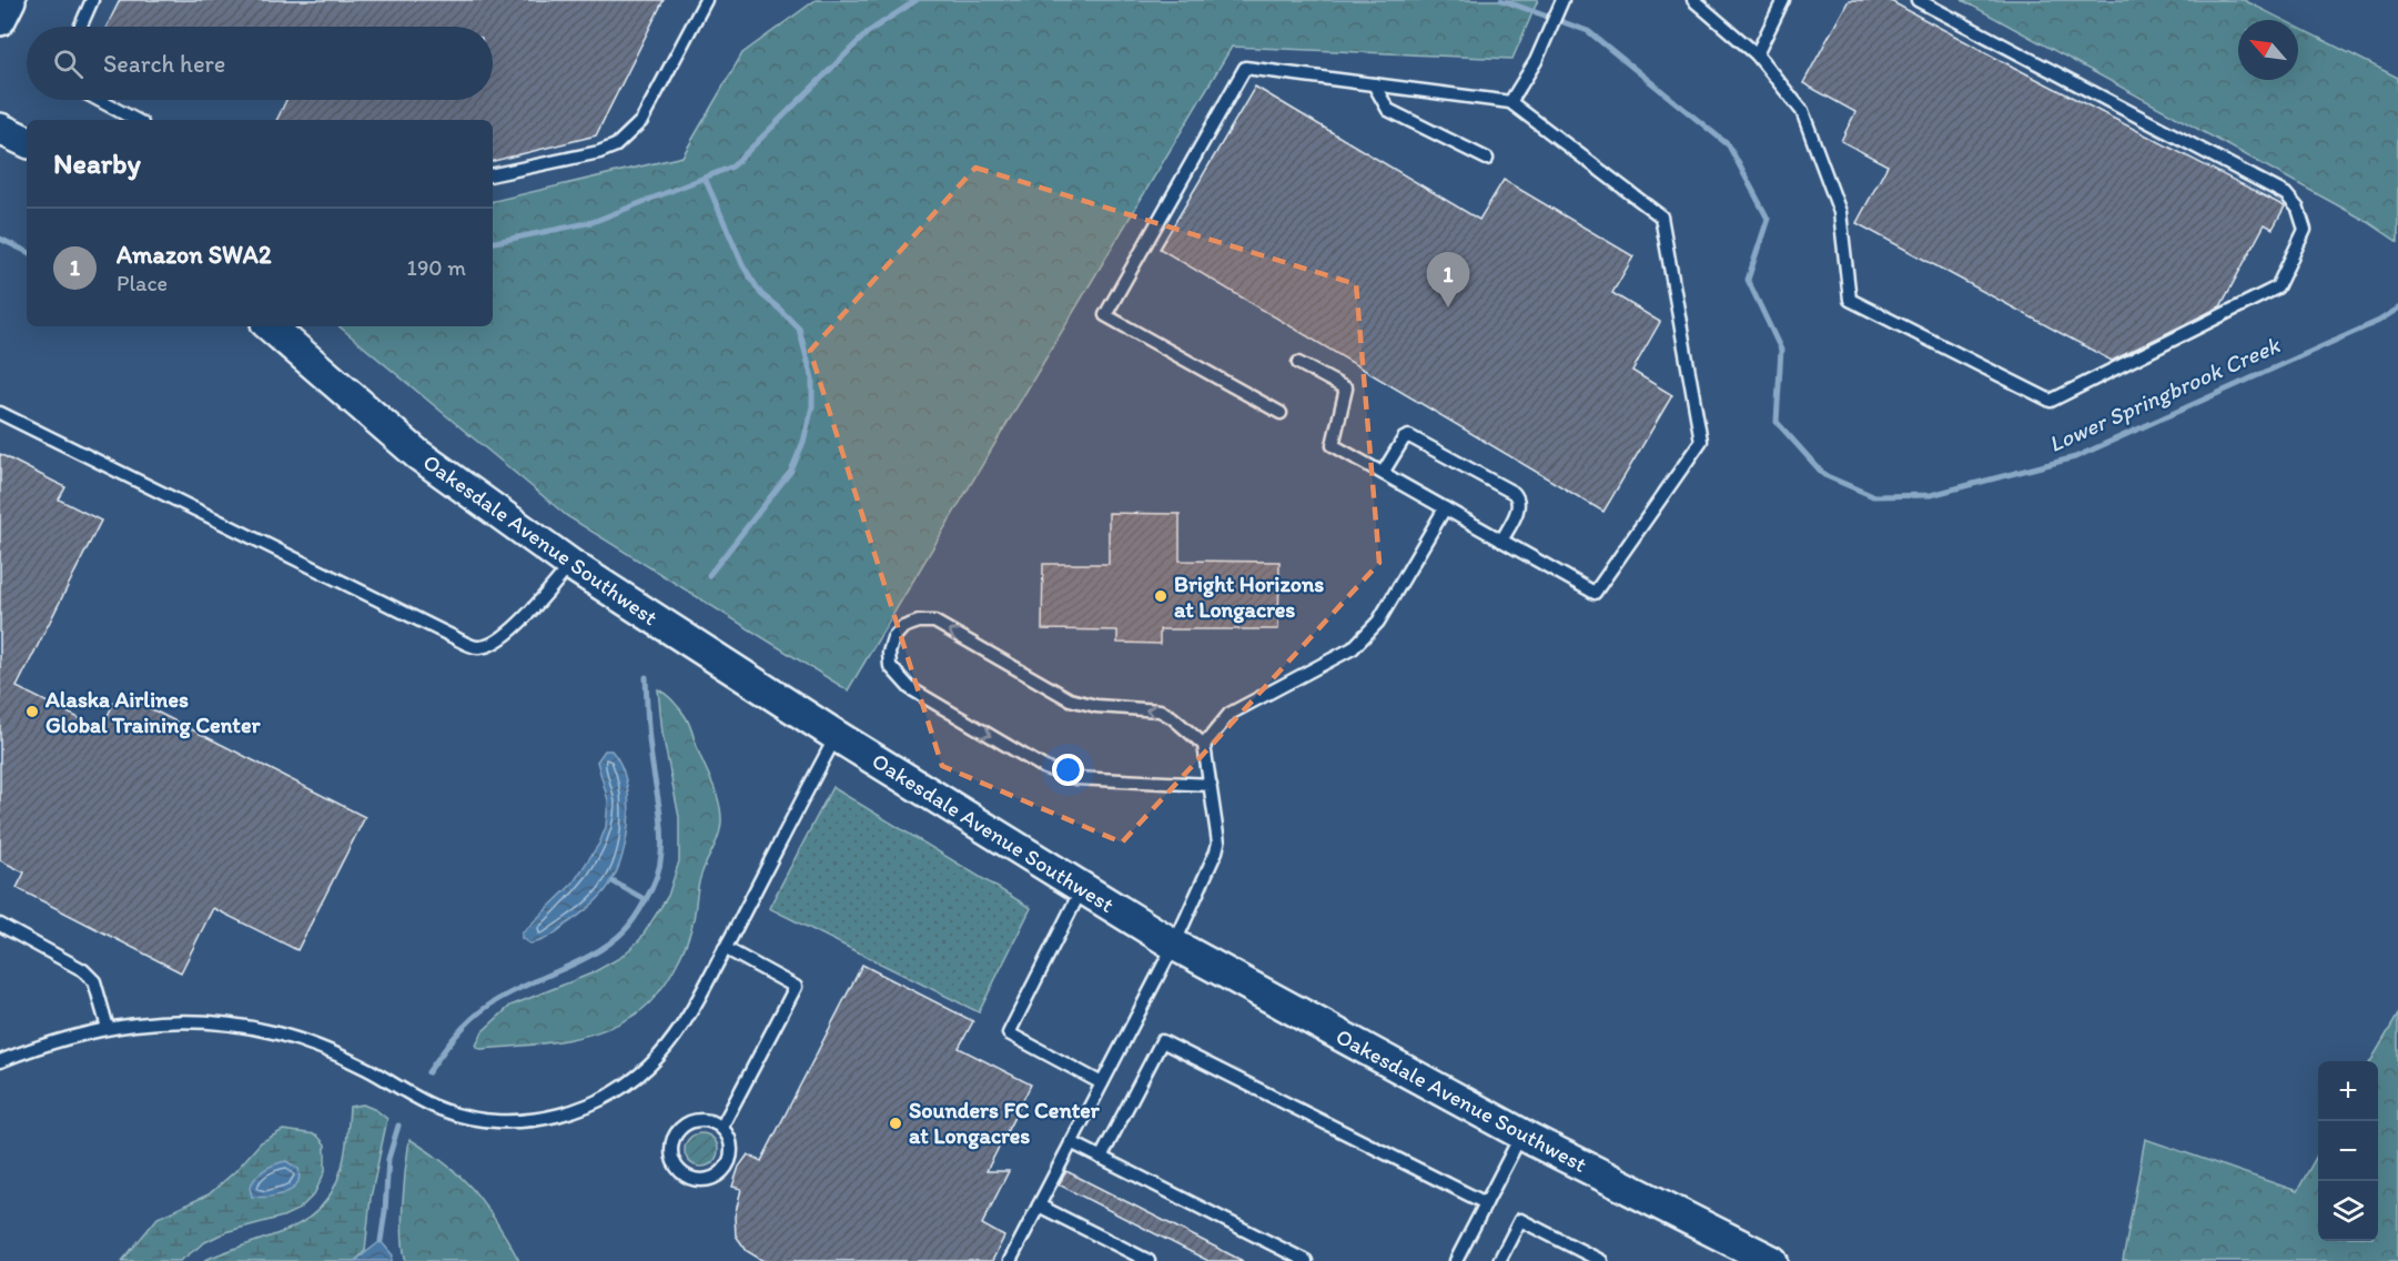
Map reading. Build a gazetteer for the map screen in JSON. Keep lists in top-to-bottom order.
{
  "streets": {
    "street": ["Oakesdale Avenue Southwest"]
  },
  "water": ["Lower Springbrook Creek"],
  "places": ["Bright Horizons at Longacres", "Alaska Airlines Global Training Center", "Sounders FC Center at Longacres"],
  "north": "top left",
  "page": {
    "search": "Search here",
    "heading": "Nearby",
    "list": [
      {
        "mark": "1",
        "name": "Amazon SWA2",
        "note": "Place",
        "value": "190 m"
      }
    ],
    "pins": "1",
    "map_buttons": ["+", "−"]
  }
}
